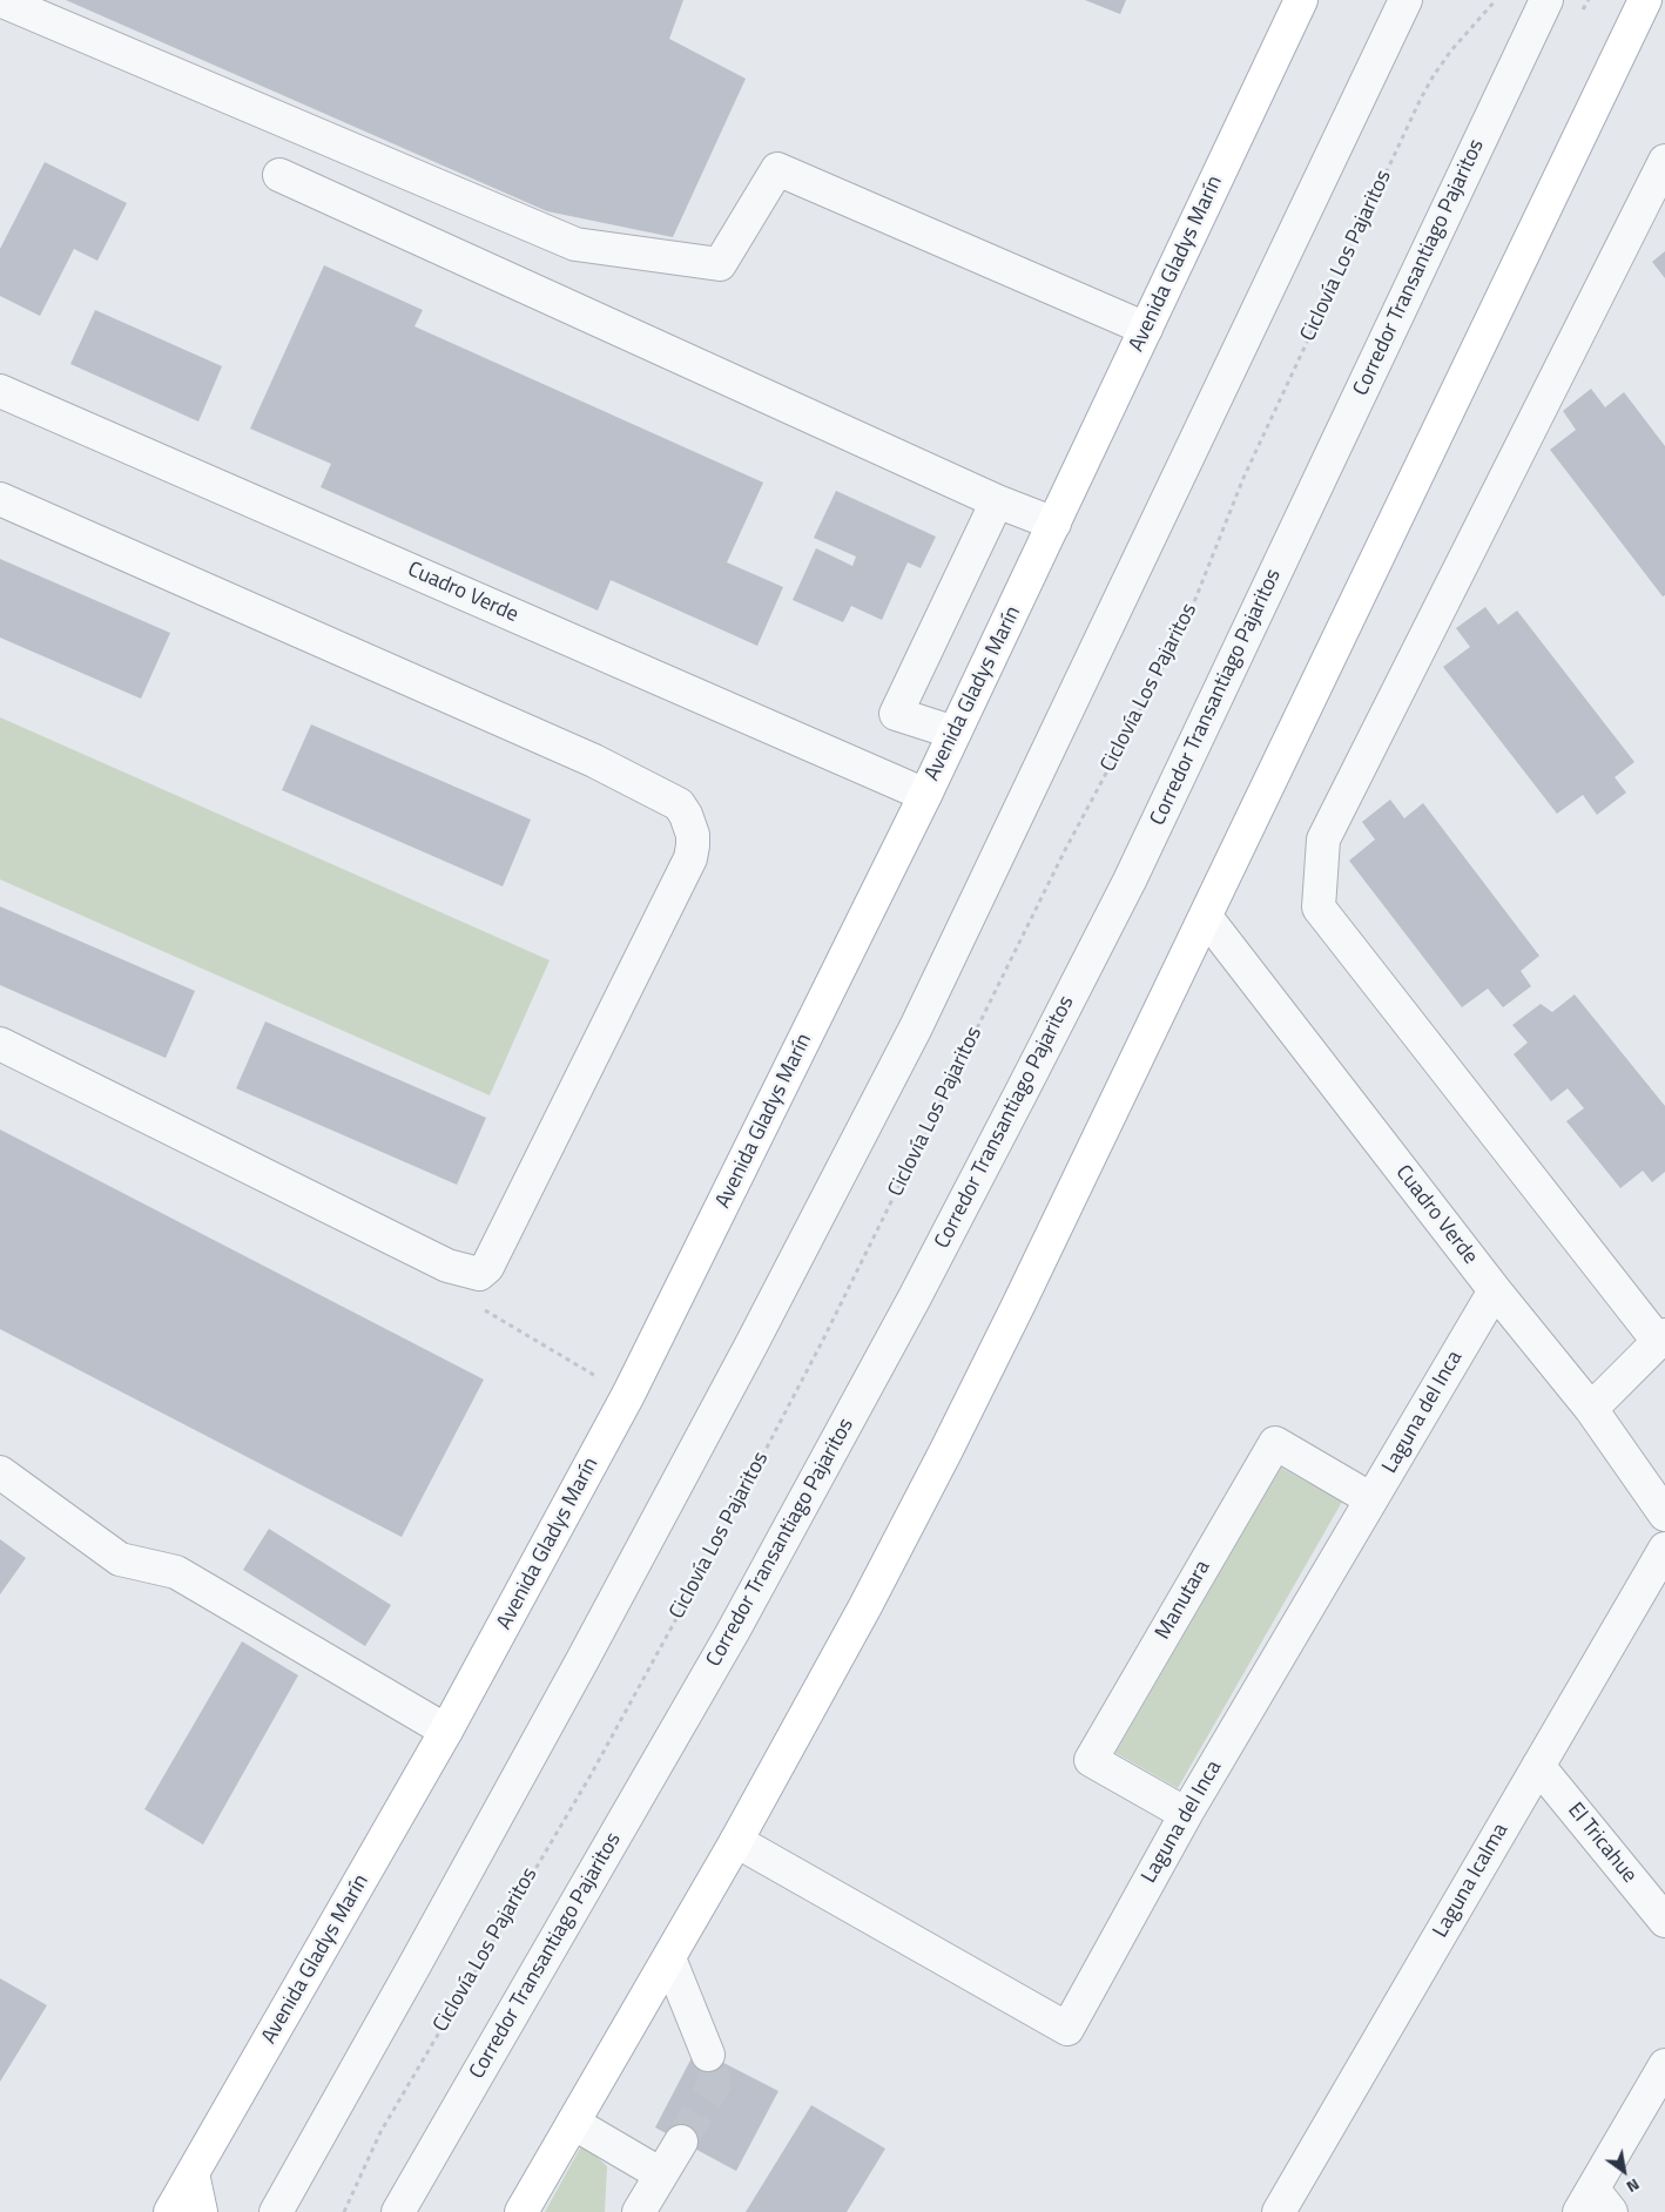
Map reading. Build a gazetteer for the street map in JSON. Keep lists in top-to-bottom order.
{
  "streets": {
    "main road": ["Avenida Gladys Marín"],
    "street": [
      "Corredor Transantiago Pajaritos",
      "Cuadro Verde",
      "Laguna del Inca",
      "Manutara",
      "El Tricahue",
      "Laguna Icalma"
    ],
    "path": ["Ciclovía Los Pajaritos"]
  },
  "crossings": [
    ["Avenida Gladys Marín", "Cuadro Verde"],
    ["Cuadro Verde", "Laguna del Inca"],
    ["Laguna del Inca", "Manutara"],
    ["El Tricahue", "Laguna Icalma"]
  ],
  "north": "bottom right"
}
